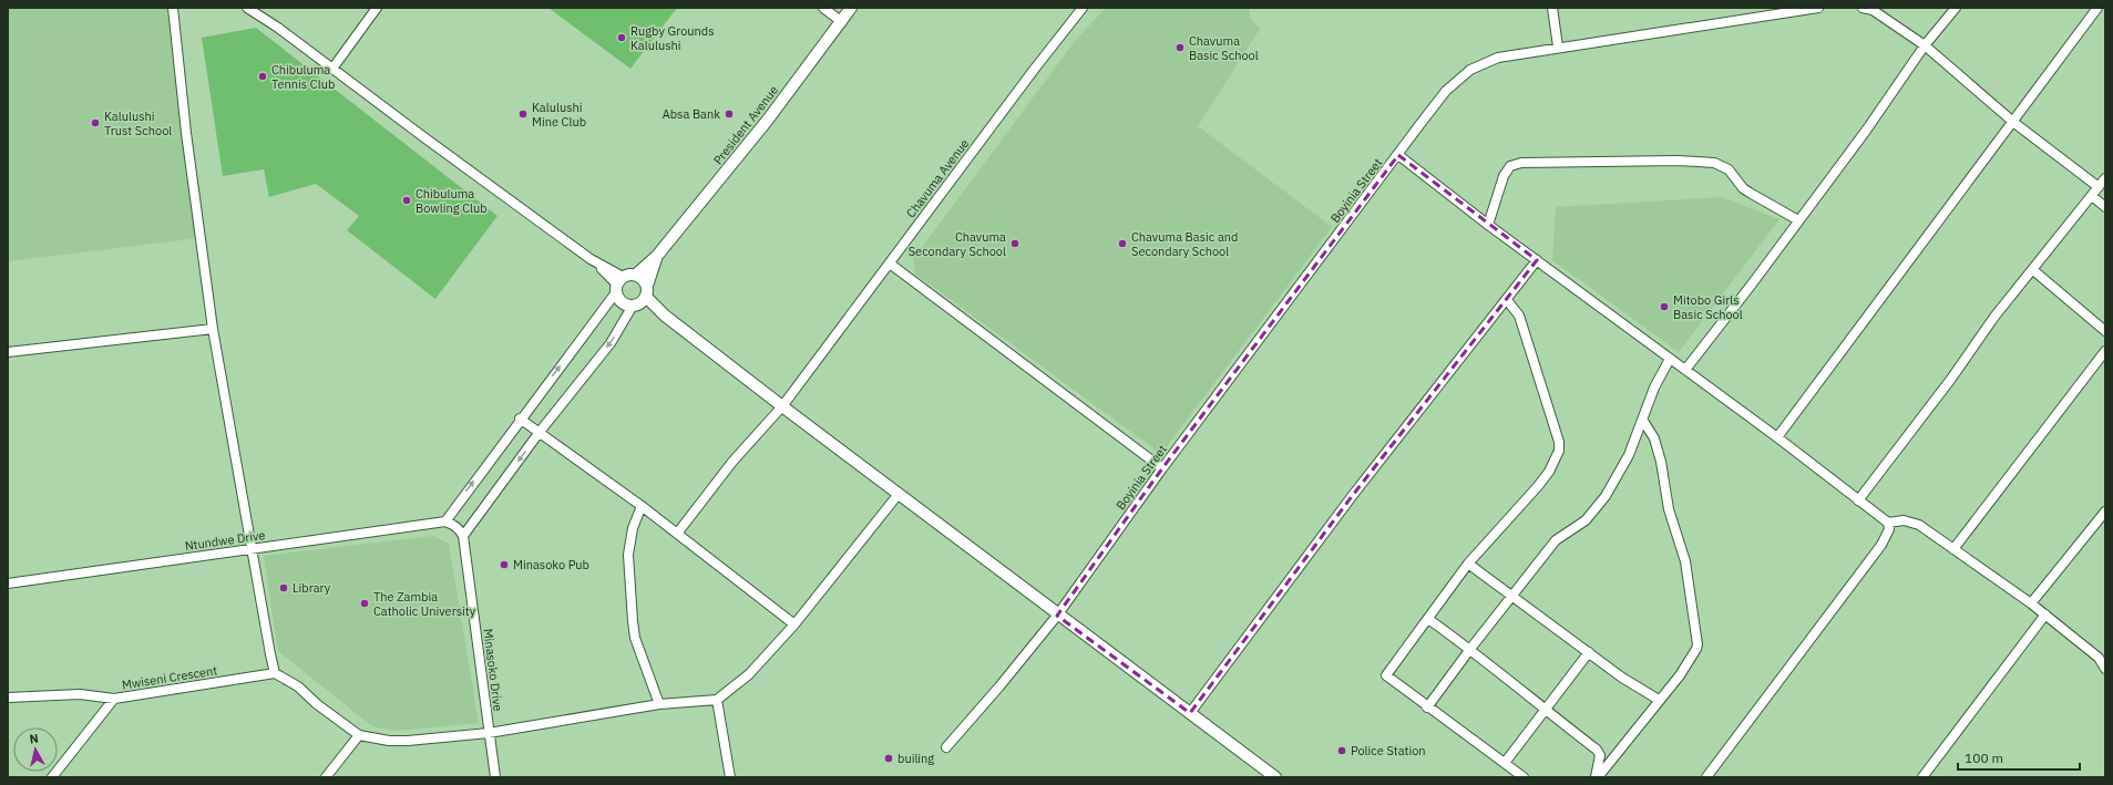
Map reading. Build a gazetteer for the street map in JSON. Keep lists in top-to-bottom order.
{
  "streets": {
    "street": [
      "President Avenue",
      "Chavuma Avenue",
      "Boyinia Street",
      "Ntundwe Drive",
      "Minasoko Drive",
      "Mwiseni Crescent"
    ]
  },
  "places": [
    "Rugby Grounds Kalulushi",
    "Chavuma Basic School",
    "Chibuluma Tennis Club",
    "Kalulushi Mine Club",
    "Absa Bank",
    "Kalulushi Trust School",
    "Chibuluma Bowling Club",
    "Chavuma Secondary School",
    "Chavuma Basic and Secondary School",
    "Mitobo Girls Basic School",
    "Minasoko Pub",
    "Library",
    "The Zambia Catholic University",
    "Police Station",
    "builing"
  ],
  "scale_bar": "100 m",
  "north": "top"
}
